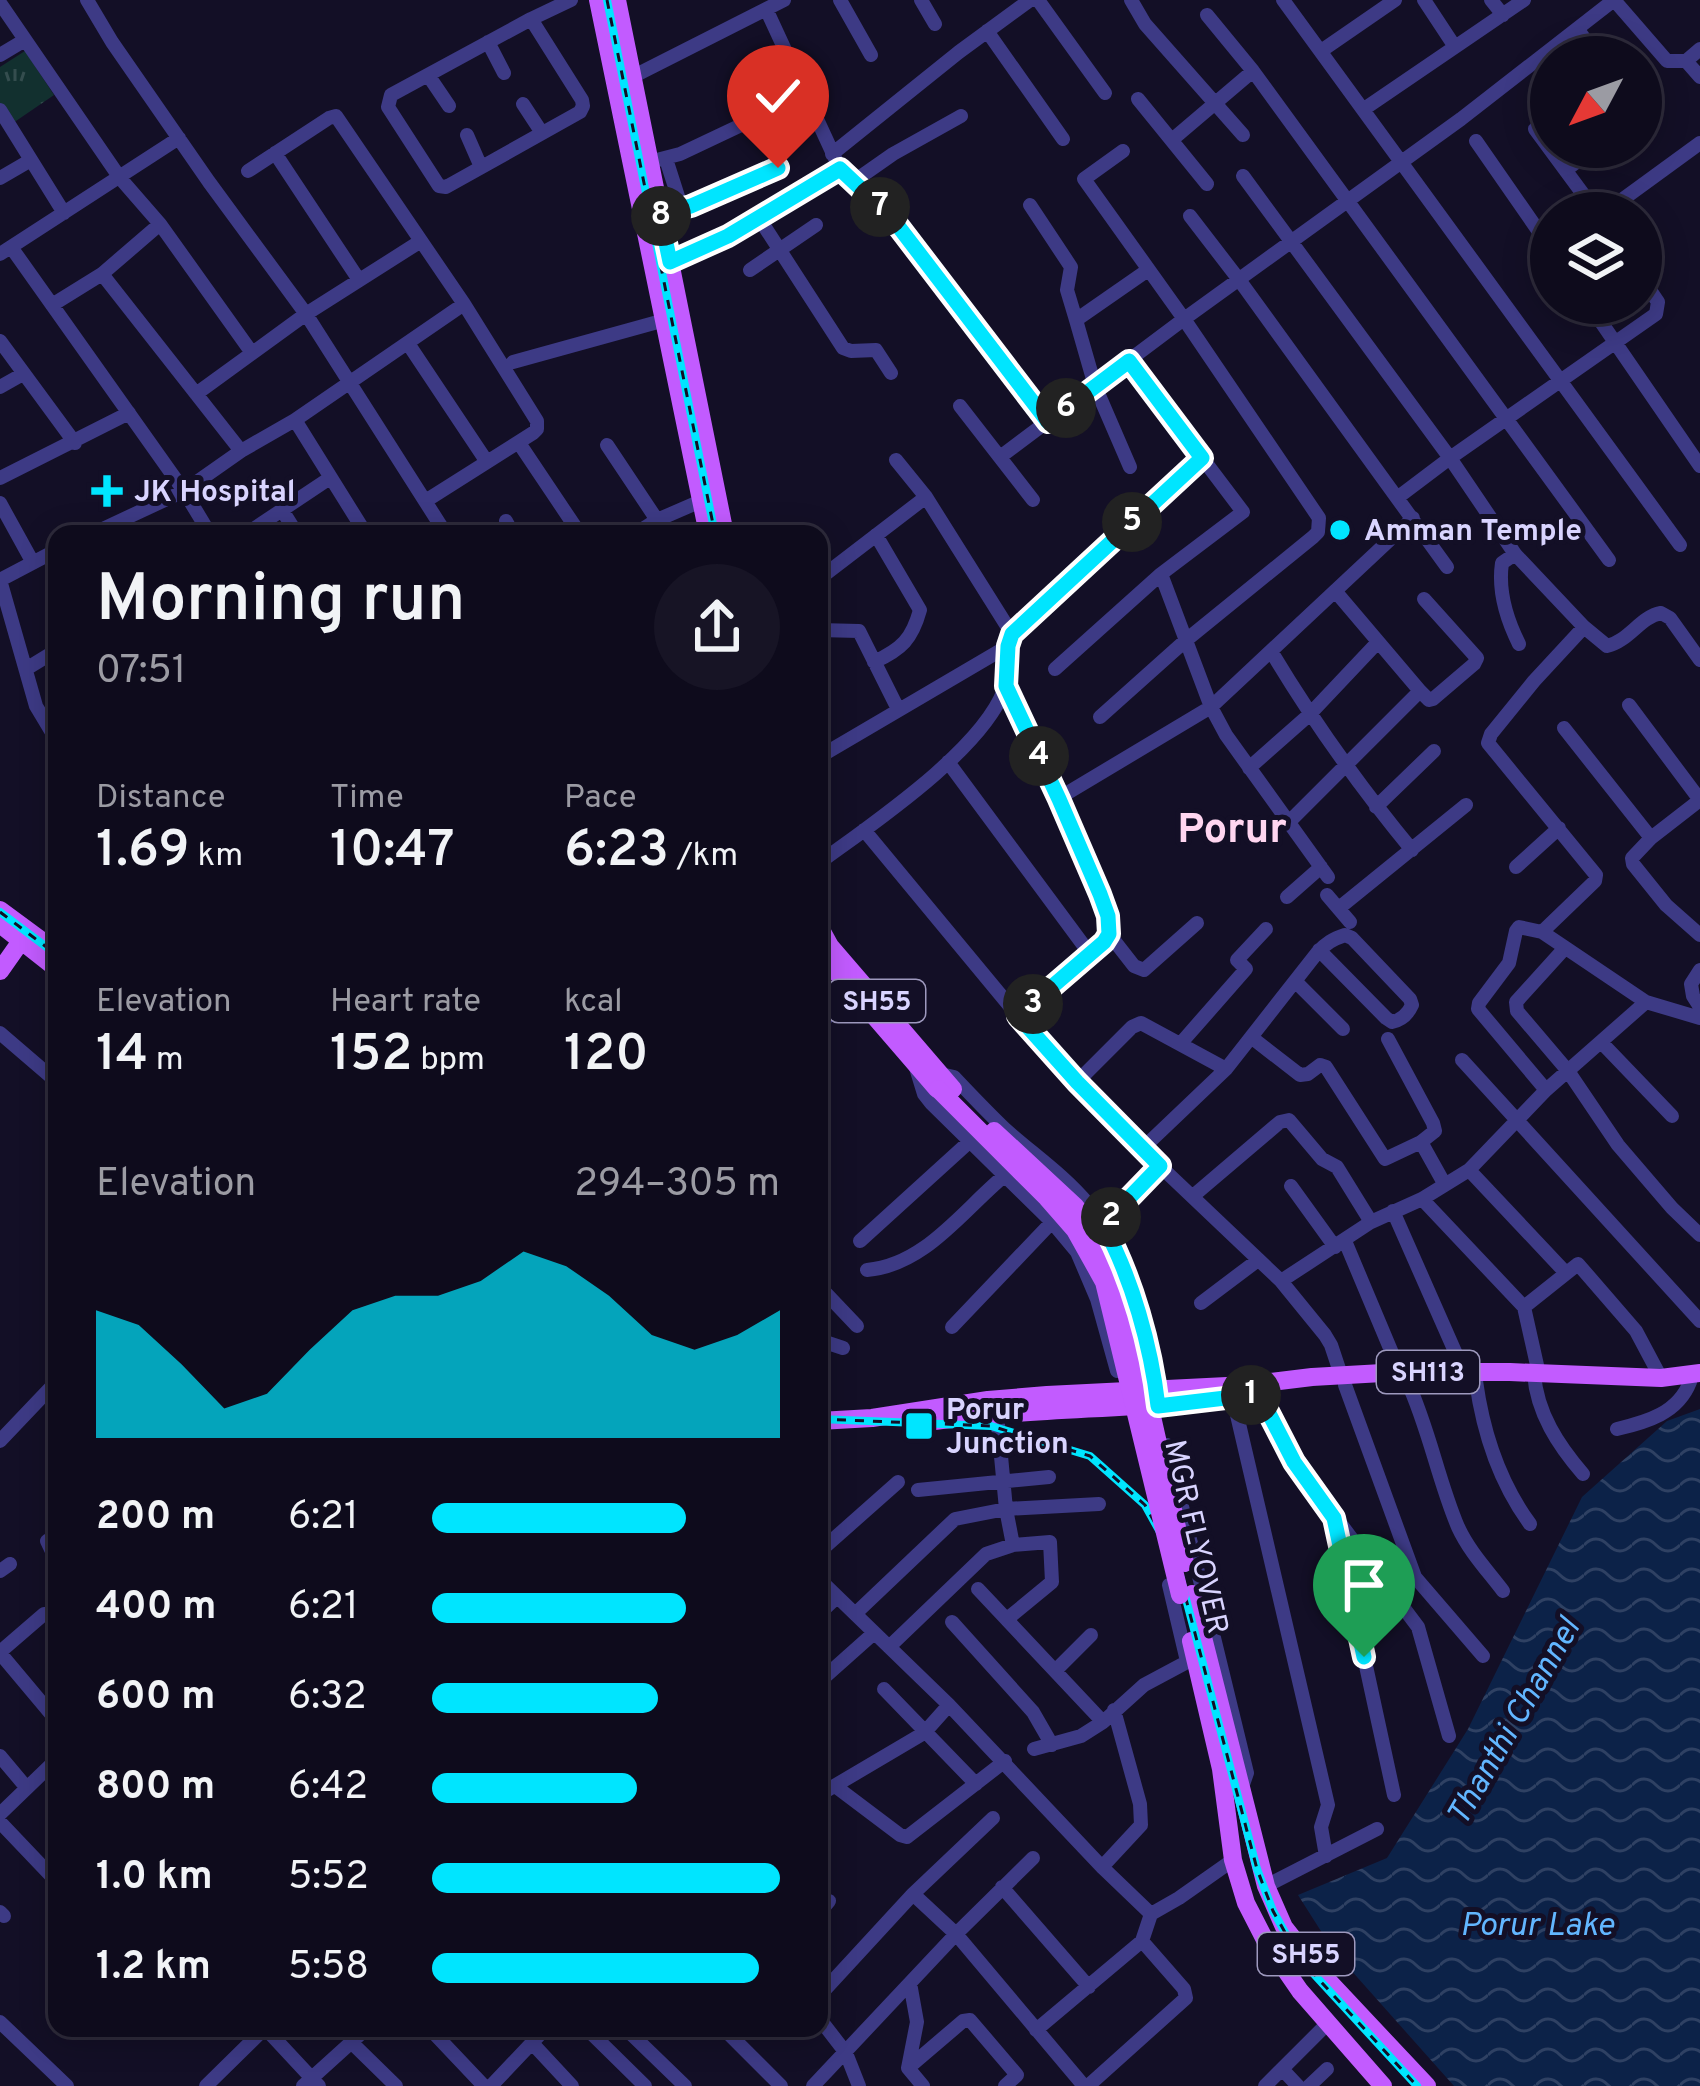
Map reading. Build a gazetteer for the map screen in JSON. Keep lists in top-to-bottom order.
{
  "streets": {
    "main road": ["SH55", "SH113", "MGR FLYOVER"]
  },
  "crossings": [
    ["SH55", "MGR FLYOVER"]
  ],
  "districts": ["Porur"],
  "water": ["Thanthi Channel", "Porur Lake"],
  "places": {
    "health": ["JK Hospital"],
    "other": ["Amman Temple"],
    "transit": ["Porur Junction"]
  },
  "north": "bottom left",
  "page": {
    "pins": [
      "7",
      "8",
      "6",
      "5",
      "4",
      "3",
      "2",
      "1"
    ],
    "heading": ["Morning run", "07:51"],
    "stats": [
      ["Distance", "1.69 km"],
      ["Time", "10:47"],
      ["Pace", "6:23 /km"],
      ["Elevation", "14 m"],
      ["Heart rate", "152 bpm"],
      ["kcal", "120"]
    ],
    "chart": ["Elevation", "294–305 m"],
    "list": [
      {
        "name": "200 m",
        "note": "6:21"
      },
      {
        "name": "400 m",
        "note": "6:21"
      },
      {
        "name": "600 m",
        "note": "6:32"
      },
      {
        "name": "800 m",
        "note": "6:42"
      },
      {
        "name": "1.0 km",
        "note": "5:52"
      },
      {
        "name": "1.2 km",
        "note": "5:58"
      }
    ]
  }
}
